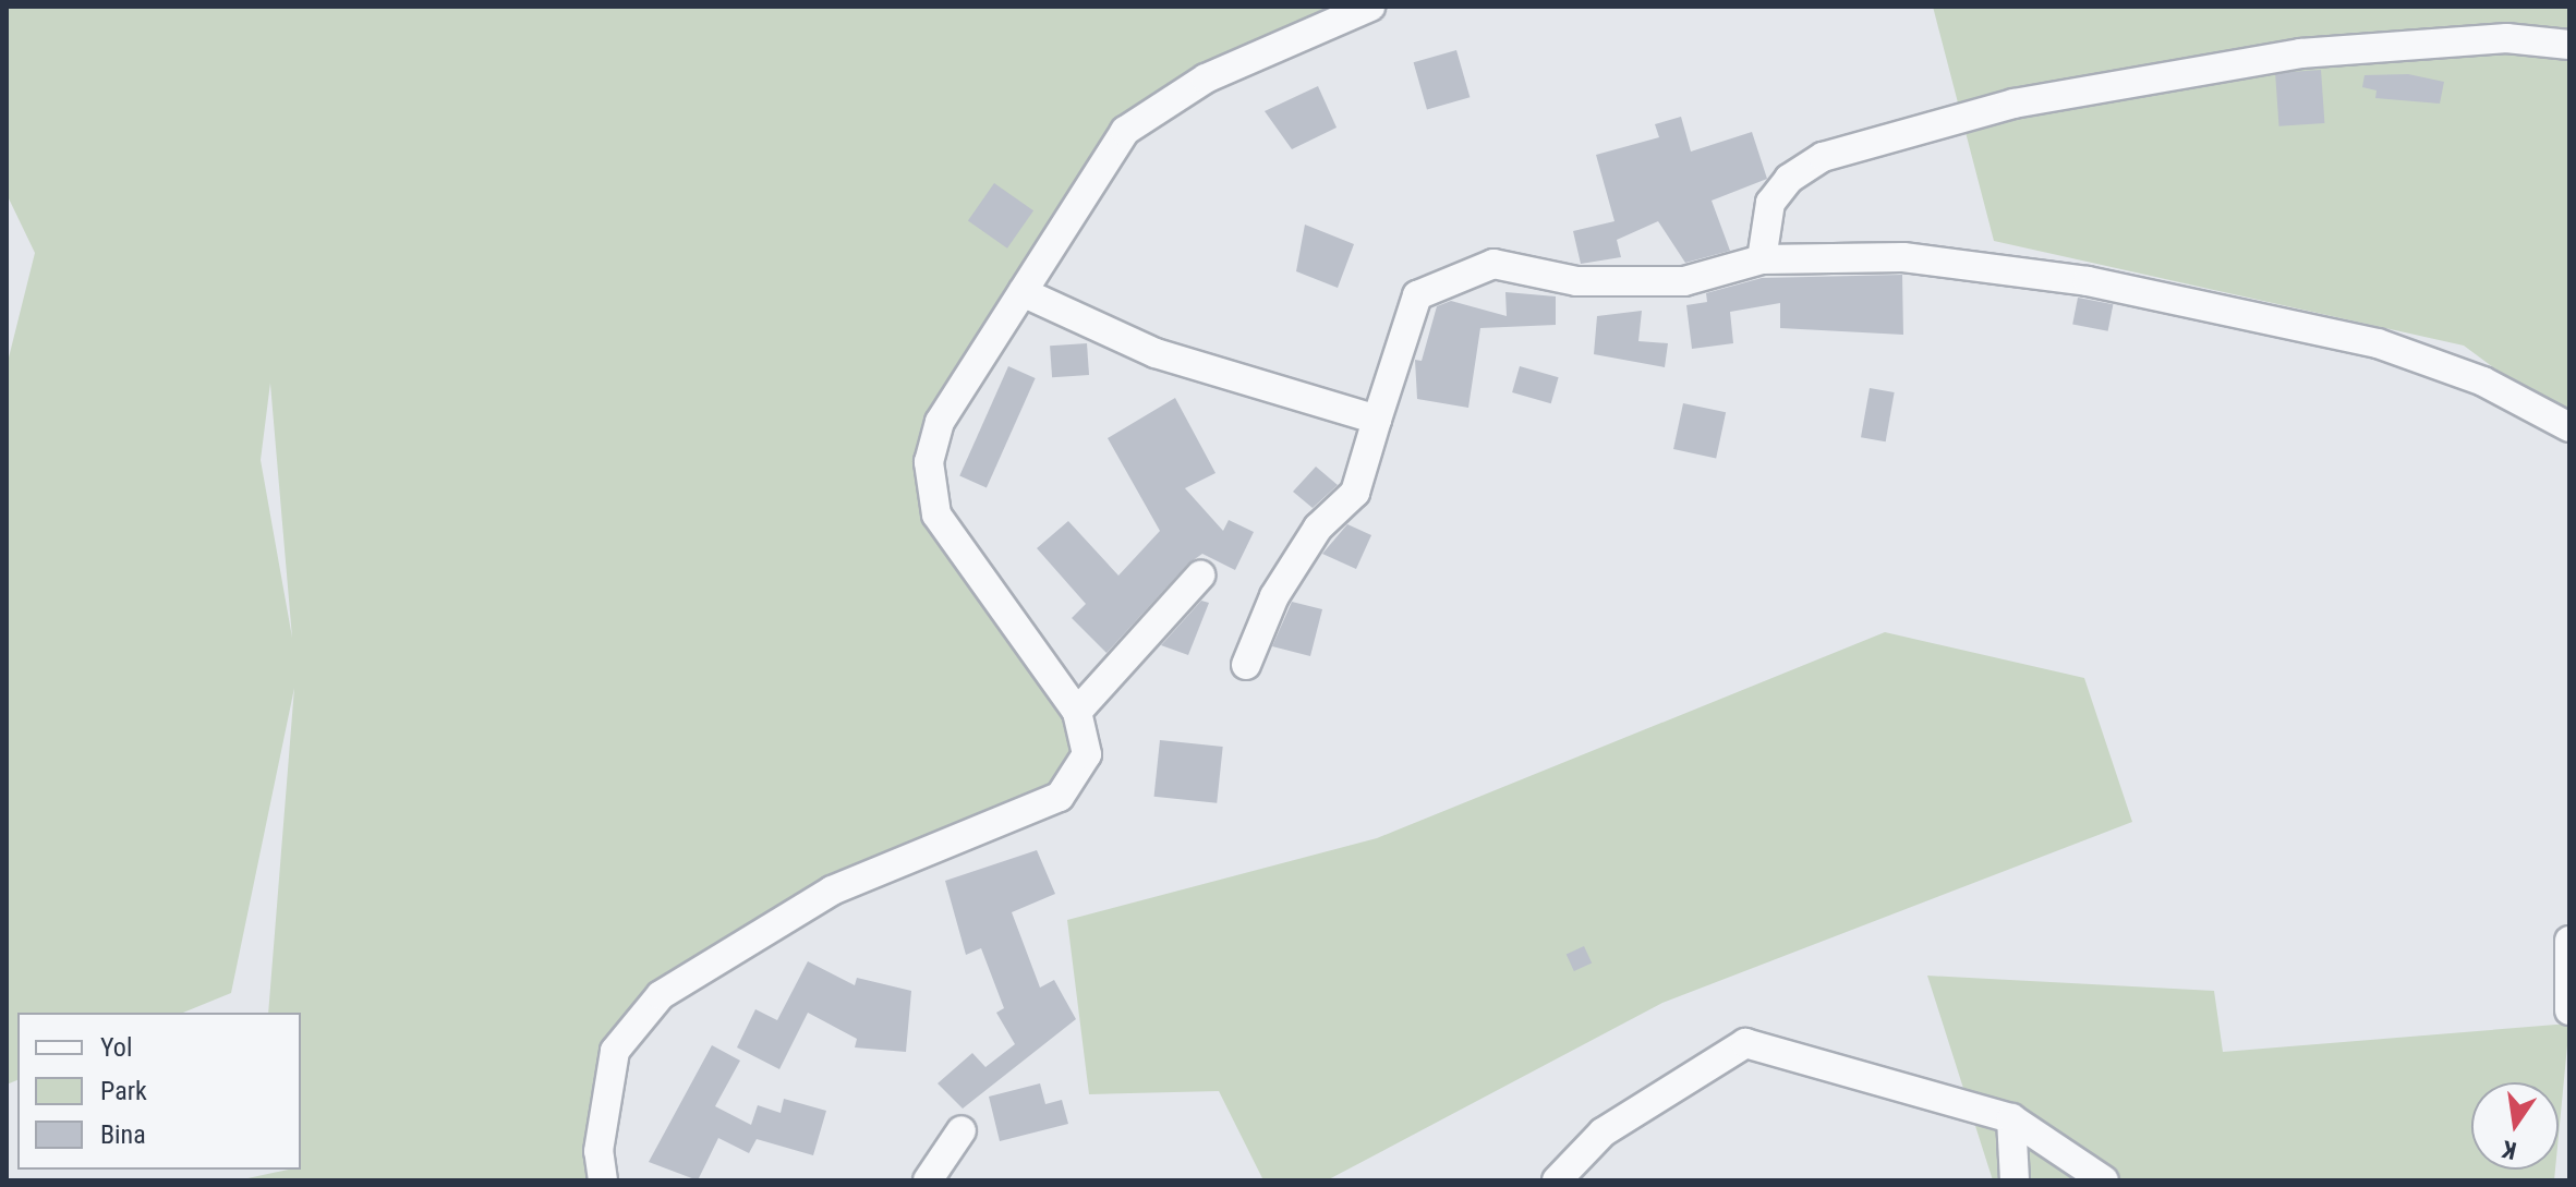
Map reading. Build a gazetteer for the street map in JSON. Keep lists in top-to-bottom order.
{
  "legend": ["Yol", "Park", "Bina"],
  "north": "bottom"
}
